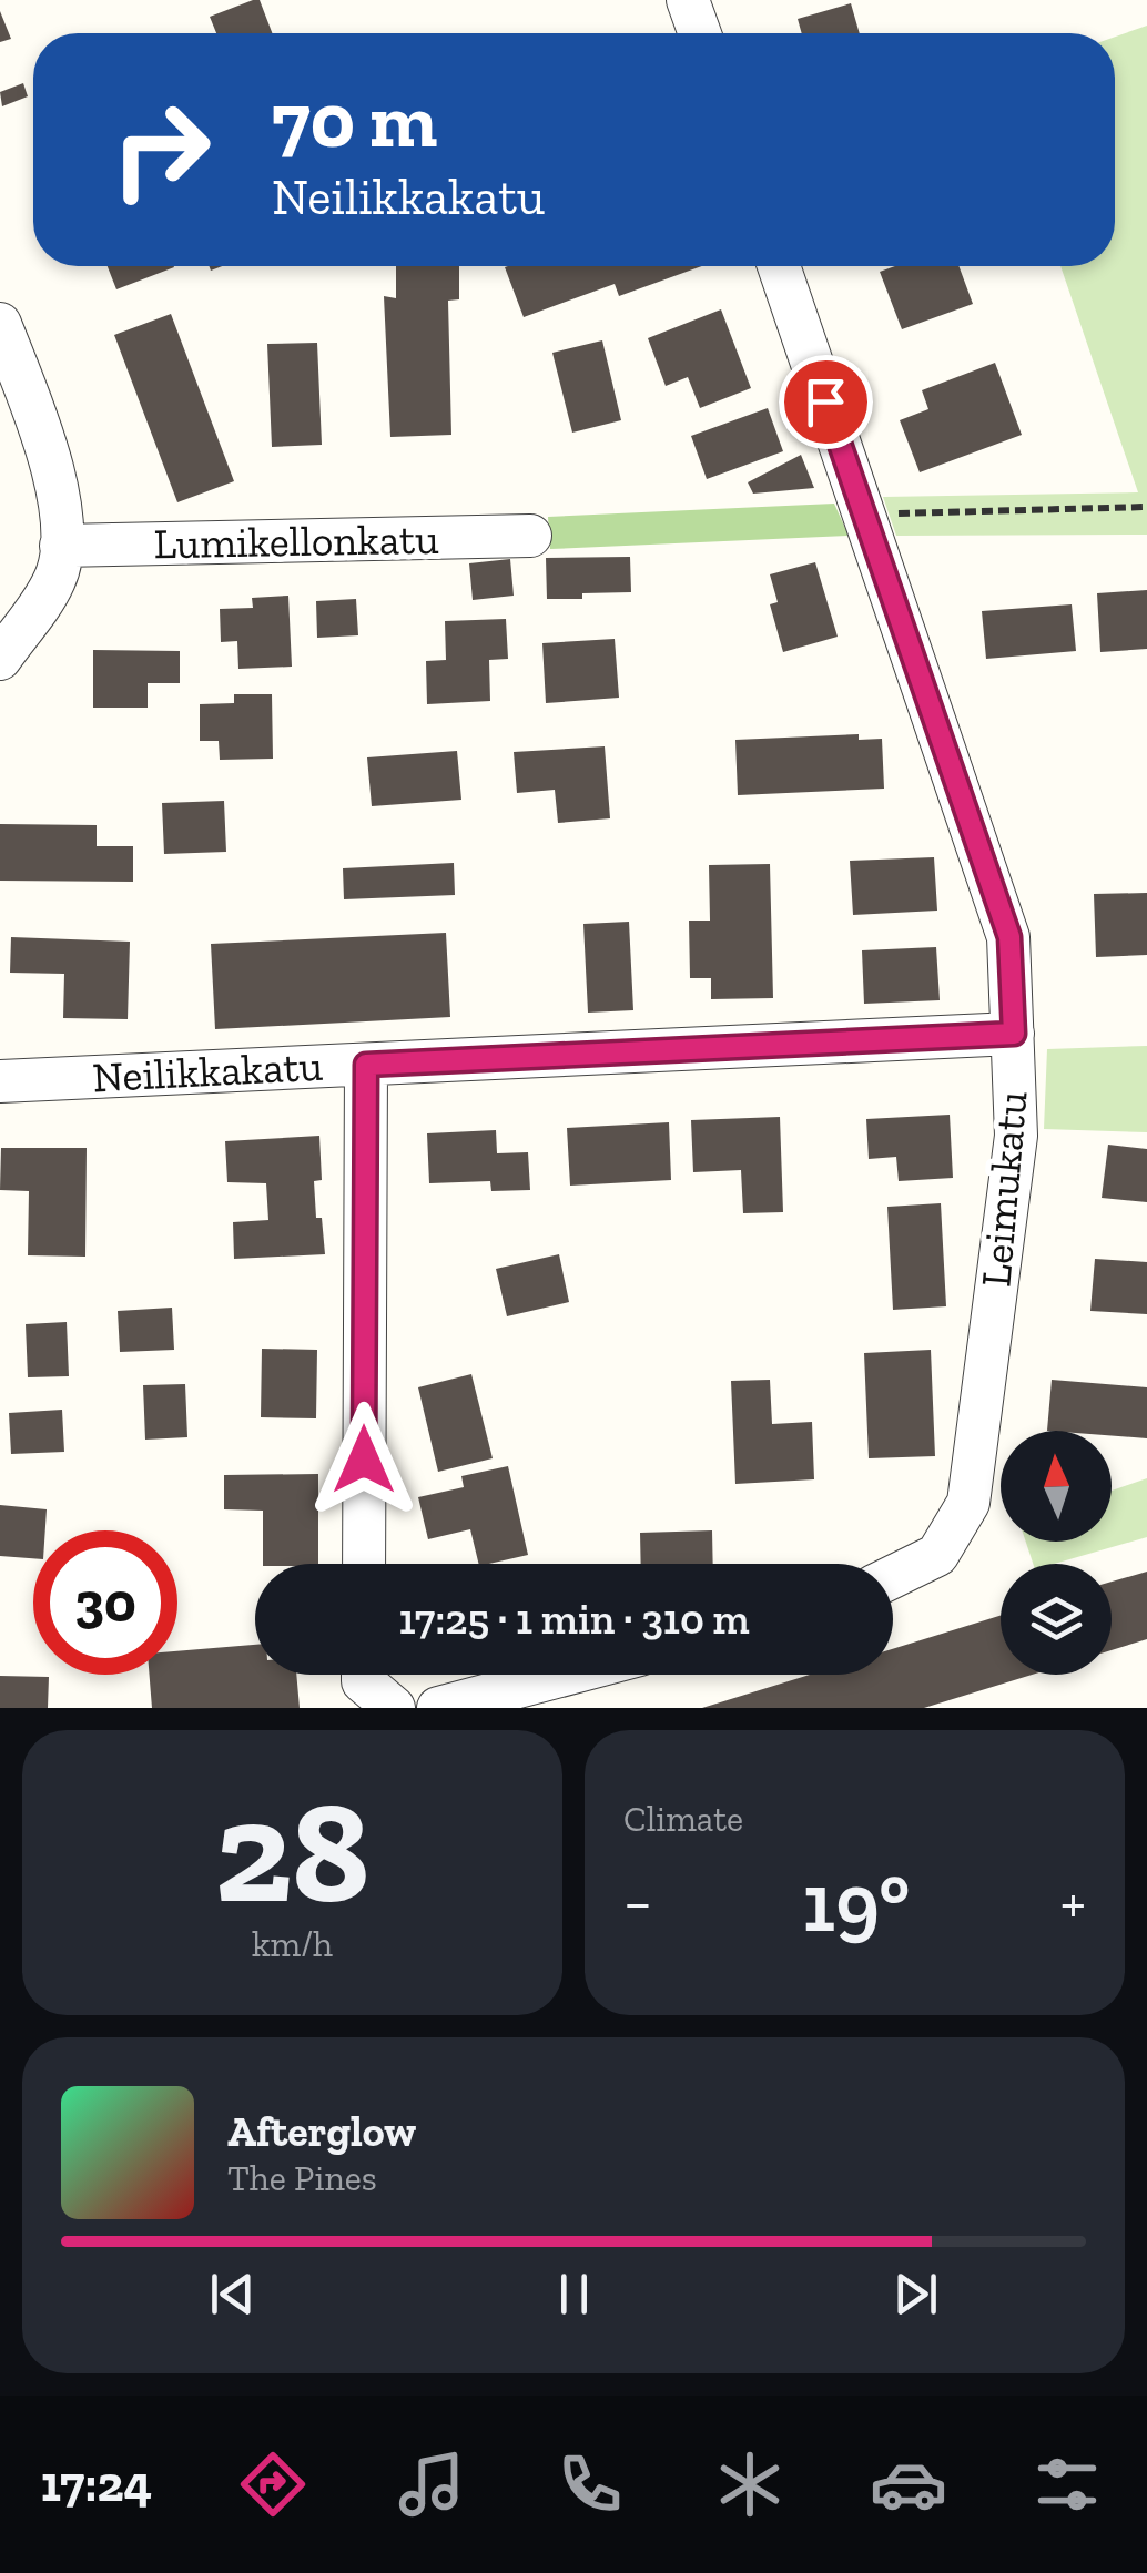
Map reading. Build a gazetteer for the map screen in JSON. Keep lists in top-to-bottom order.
{
  "streets": {
    "street": ["Lumikellonkatu", "Neilikkakatu", "Leimukatu"]
  },
  "crossings": [
    ["Neilikkakatu", "Leimukatu"]
  ],
  "north": "top",
  "page": {
    "turn": ["70 m", "Neilikkakatu"],
    "limit": "30",
    "trip": "17:25 · 1 min · 310 m",
    "tile": [
      ["28", "km/h"],
      "Climate"
    ],
    "heat": ["−", "19°", "+"],
    "song": ["Afterglow", "The Pines"],
    "tabs": "17:24"
  }
}
